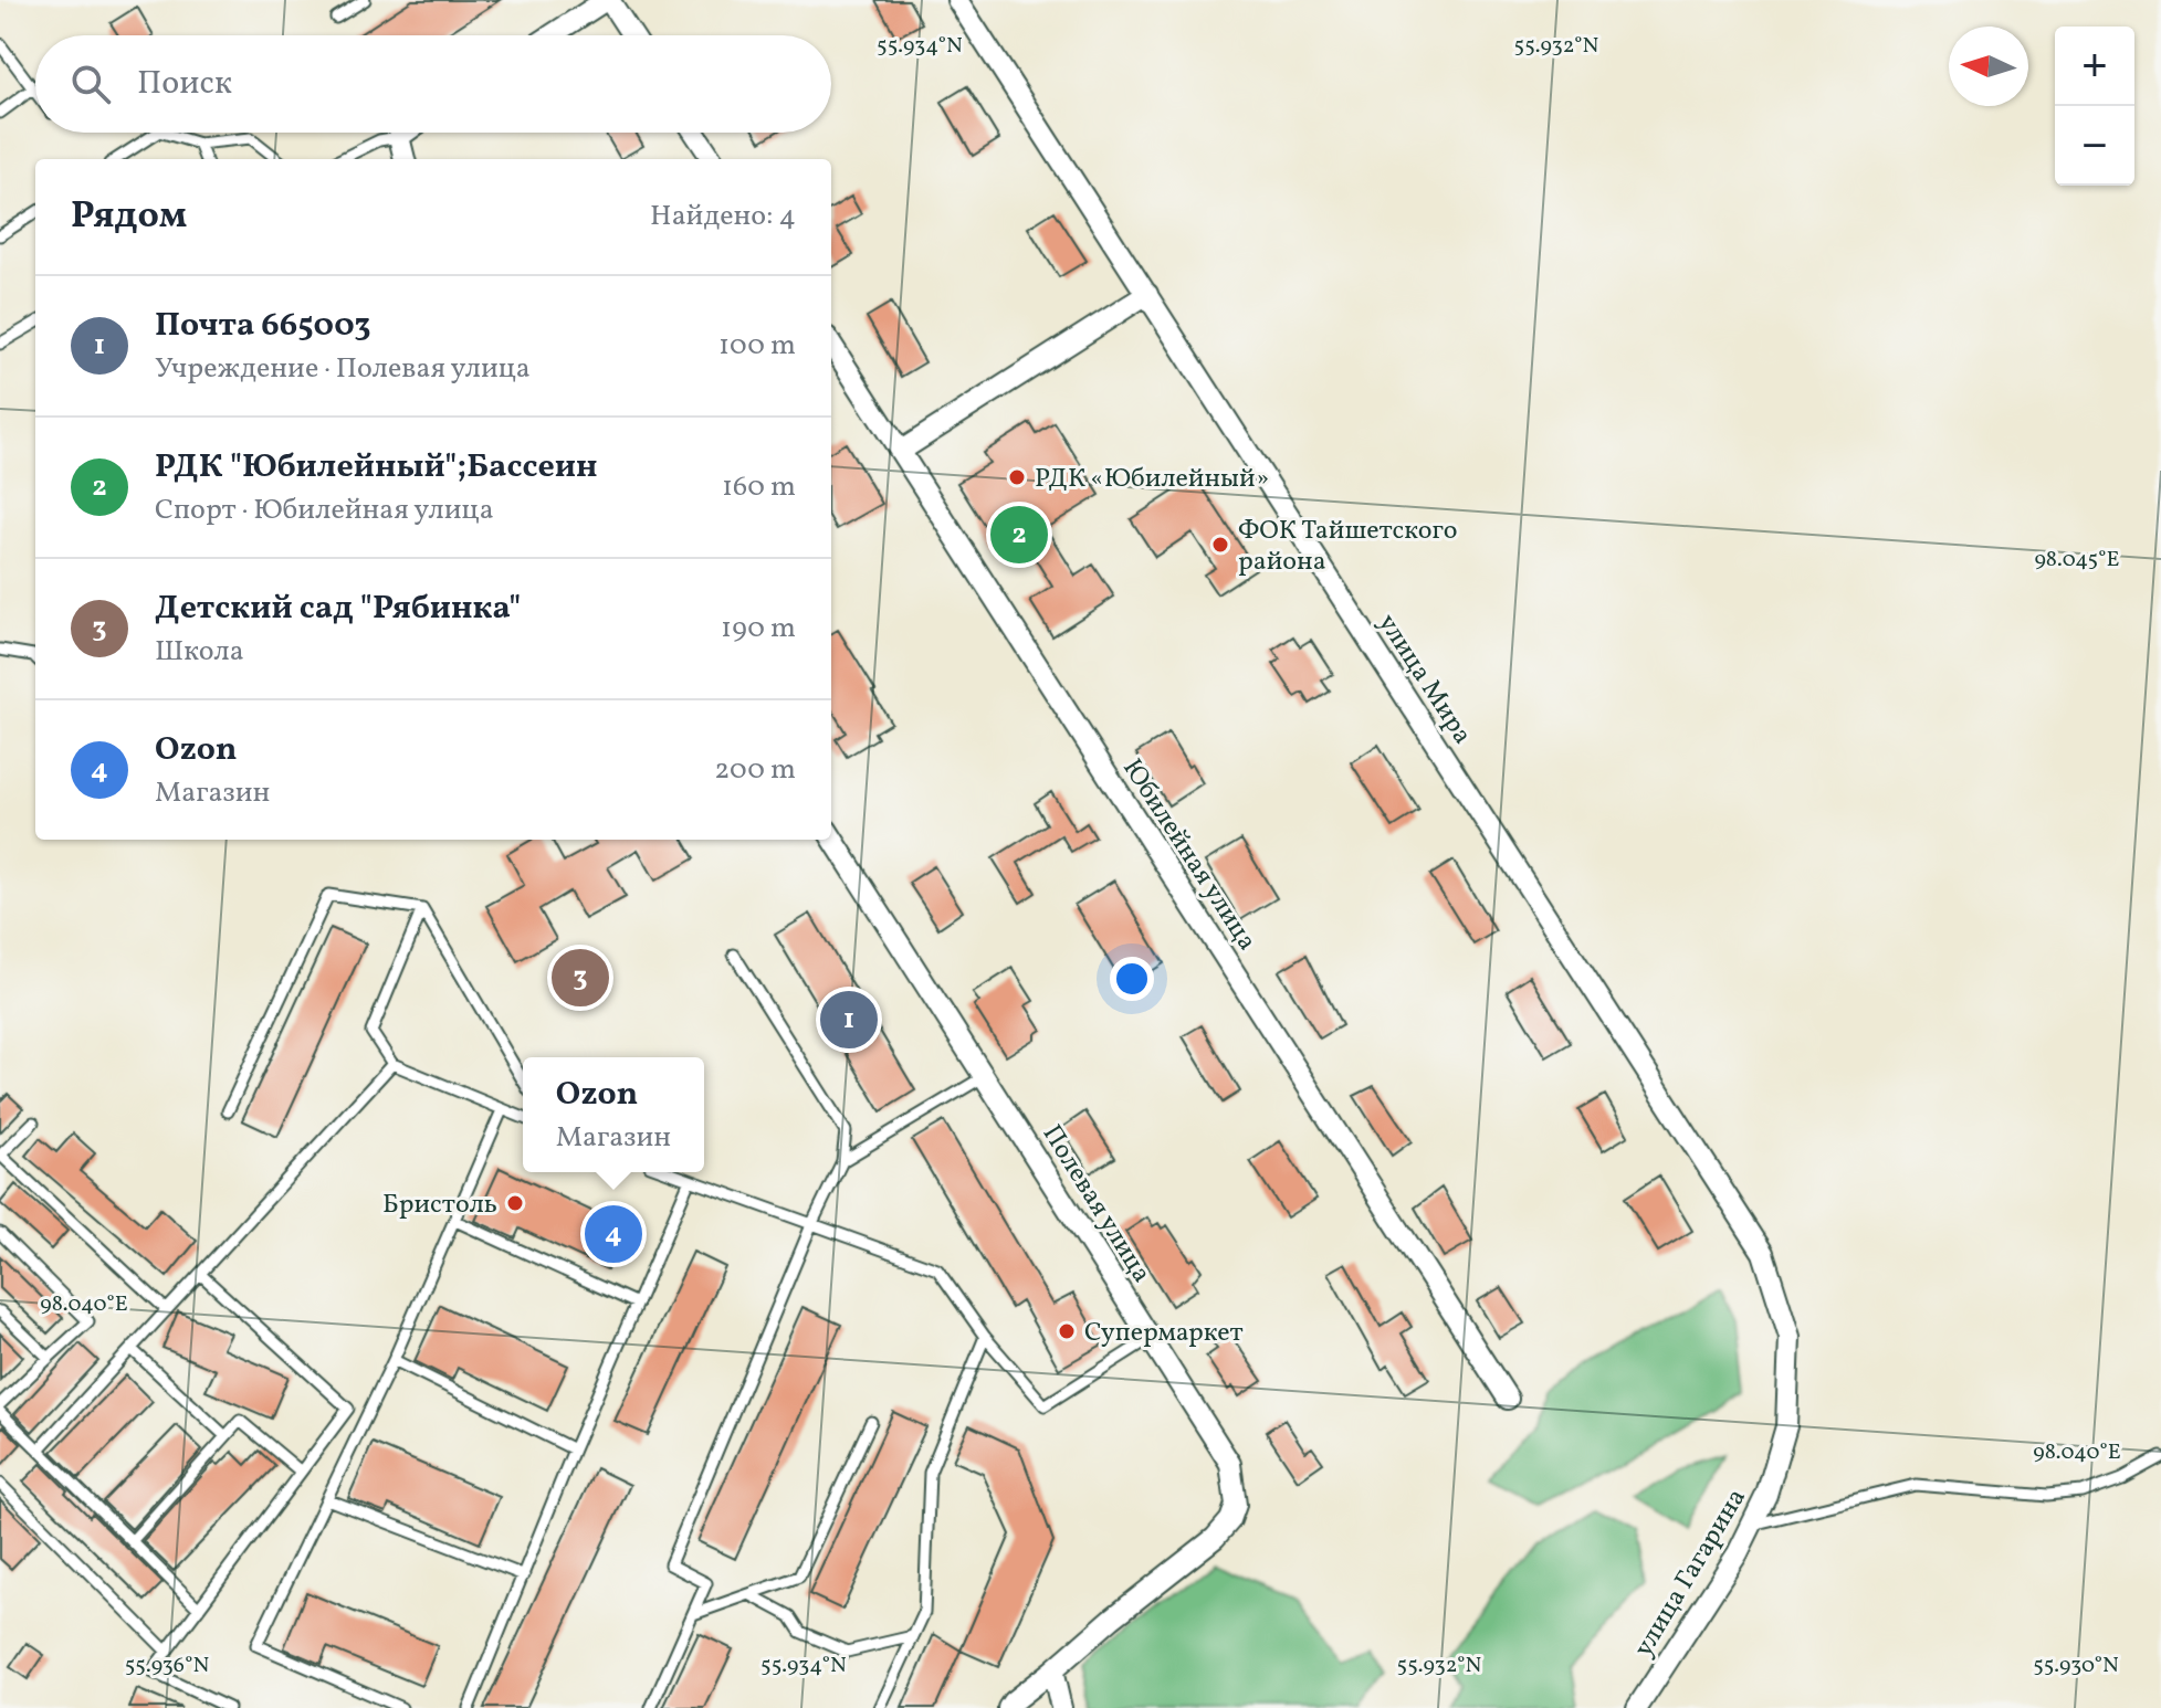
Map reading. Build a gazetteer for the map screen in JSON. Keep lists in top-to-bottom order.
{
  "streets": {
    "street": [
      "улица Мира",
      "Юбилейная улица",
      "Полевая улица",
      "улица Гагарина"
    ]
  },
  "crossings": [
    ["улица Мира", "улица Гагарина"]
  ],
  "places": [
    "РДК «Юбилейный»",
    "ФОК Тайшетского района",
    "Бристоль",
    "Супермаркет"
  ],
  "north": "left",
  "page": {
    "map_buttons": ["+", "−"],
    "search": "Поиск",
    "heading": ["Рядом", "Найдено: 4"],
    "list": [
      {
        "mark": "1",
        "name": "Почта 665003",
        "note": "Учреждение · Полевая улица",
        "value": "100 m"
      },
      {
        "mark": "2",
        "name": "РДК \"Юбилейный\";Бассеин",
        "note": "Спорт · Юбилейная улица",
        "value": "160 m"
      },
      {
        "mark": "3",
        "name": "Детский сад \"Рябинка\"",
        "note": "Школа",
        "value": "190 m"
      },
      {
        "mark": "4",
        "name": "Ozon",
        "note": "Магазин",
        "value": "200 m"
      }
    ],
    "pins": [
      "2",
      "3",
      "1",
      "4"
    ],
    "popup": ["Ozon", "Магазин"]
  },
  "coordinates": [
    "55.934°N",
    "55.932°N",
    "98.045°E",
    "98.040°E",
    "55.936°N",
    "55.930°N"
  ]
}
